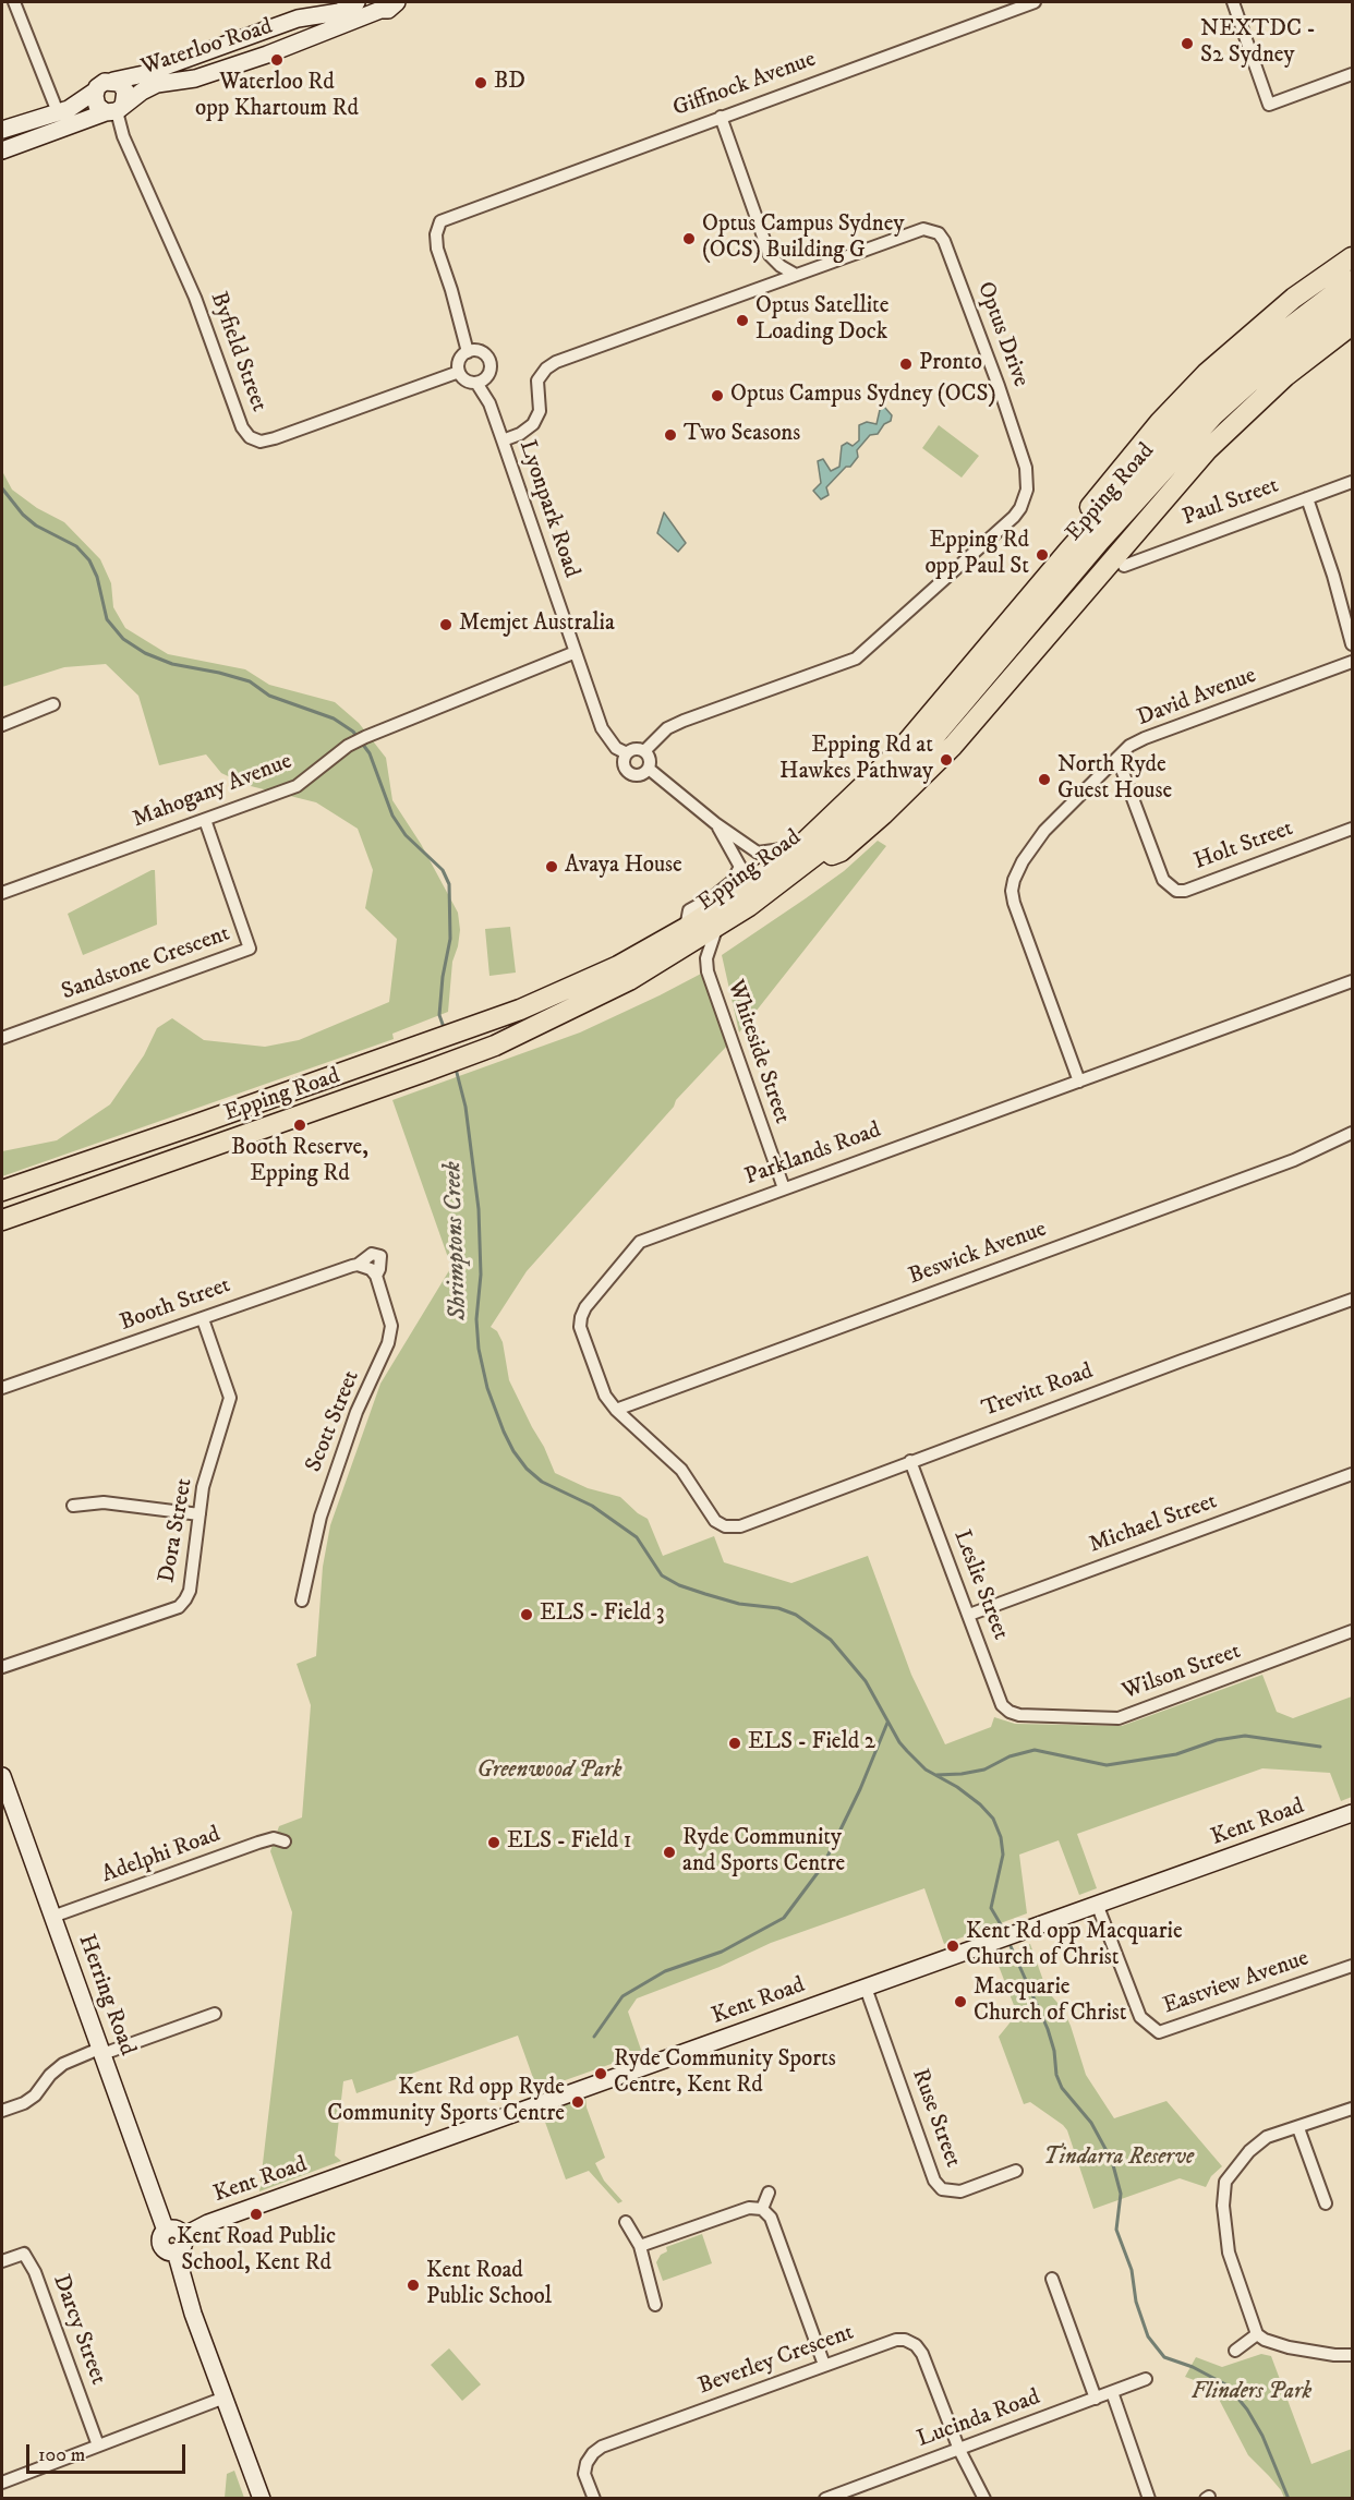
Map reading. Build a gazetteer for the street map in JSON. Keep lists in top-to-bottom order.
{
  "streets": {
    "main road": ["Epping Road"],
    "street": [
      "Waterloo Road",
      "Giffnock Avenue",
      "Optus Drive",
      "Byfield Street",
      "Paul Street",
      "Lyonpark Road",
      "David Avenue",
      "Mahogany Avenue",
      "Holt Street",
      "Sandstone Crescent",
      "Whiteside Street",
      "Parklands Road",
      "Beswick Avenue",
      "Booth Street",
      "Trevitt Road",
      "Scott Street",
      "Michael Street",
      "Dora Street",
      "Leslie Street",
      "Wilson Street",
      "Kent Road",
      "Adelphi Road",
      "Eastview Avenue",
      "Herring Road",
      "Ruse Street",
      "Darcy Street",
      "Beverley Crescent",
      "Lucinda Road"
    ]
  },
  "crossings": [
    ["Waterloo Road", "Byfield Street"],
    ["Giffnock Avenue", "Byfield Street"],
    ["Giffnock Avenue", "Lyonpark Road"],
    ["Optus Drive", "Lyonpark Road"],
    ["Byfield Street", "Lyonpark Road"],
    ["Epping Road", "Whiteside Street"],
    ["Lyonpark Road", "Mahogany Avenue"],
    ["David Avenue", "Holt Street"],
    ["David Avenue", "Parklands Road"],
    ["Mahogany Avenue", "Sandstone Crescent"],
    ["Whiteside Street", "Parklands Road"],
    ["Parklands Road", "Beswick Avenue"],
    ["Parklands Road", "Trevitt Road"],
    ["Booth Street", "Scott Street"],
    ["Booth Street", "Dora Street"],
    ["Trevitt Road", "Leslie Street"],
    ["Michael Street", "Leslie Street"],
    ["Leslie Street", "Wilson Street"],
    ["Kent Road", "Eastview Avenue"],
    ["Kent Road", "Herring Road"],
    ["Kent Road", "Ruse Street"],
    ["Adelphi Road", "Herring Road"],
    ["Beverley Crescent", "Lucinda Road"]
  ],
  "water": ["Shrimptons Creek"],
  "parks": ["Greenwood Park", "Tindarra Reserve", "Flinders Park"],
  "places": [
    "NEXTDC - S2 Sydney",
    "Waterloo Rd opp Khartoum Rd",
    "BD",
    "Optus Campus Sydney (OCS) Building G",
    "Optus Satellite Loading Dock",
    "Pronto",
    "Optus Campus Sydney (OCS)",
    "Two Seasons",
    "Epping Rd opp Paul St",
    "Memjet Australia",
    "Epping Rd at Hawkes Pathway",
    "North Ryde Guest House",
    "Avaya House",
    "Booth Reserve, Epping Rd",
    "ELS - Field 3",
    "ELS - Field 2",
    "ELS - Field 1",
    "Ryde Community and Sports Centre",
    "Kent Rd opp Macquarie Church of Christ",
    "Macquarie Church of Christ",
    "Ryde Community Sports Centre, Kent Rd",
    "Kent Rd opp Ryde Community Sports Centre",
    "Kent Road Public School, Kent Rd",
    "Kent Road Public School"
  ],
  "scale_bar": "100 m"
}
